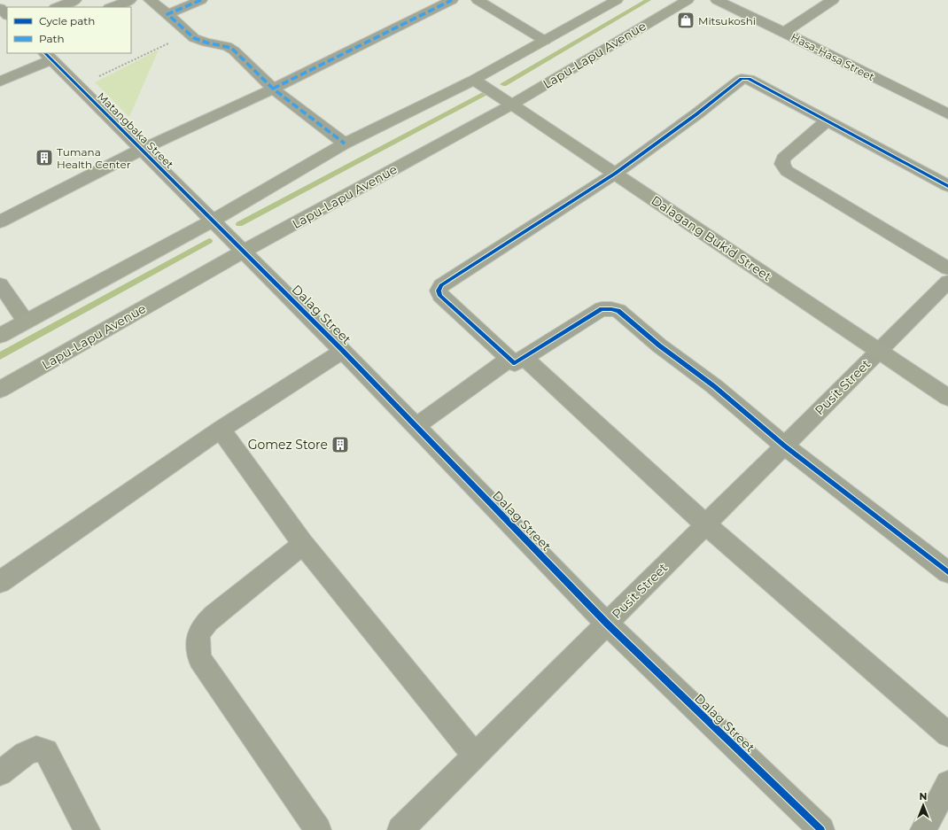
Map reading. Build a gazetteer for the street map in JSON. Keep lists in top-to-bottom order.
{
  "streets": {
    "main road": ["Lapu-Lapu Avenue", "Dalagang Bukid Street"],
    "street": [
      "Hasa-Hasa Street",
      "Matangbaka Street",
      "Dalag Street",
      "Pusit Street"
    ]
  },
  "crossings": [
    ["Lapu-Lapu Avenue", "Dalagang Bukid Street"],
    ["Lapu-Lapu Avenue", "Dalag Street"],
    ["Matangbaka Street", "Dalag Street"],
    ["Dalagang Bukid Street", "Pusit Street"],
    ["Dalag Street", "Pusit Street"]
  ],
  "places": {
    "shop": ["Mitsukoshi"],
    "building": ["Tumana Health Center", "Gomez Store"]
  },
  "legend": ["Cycle path", "Path"],
  "north": "top"
}
